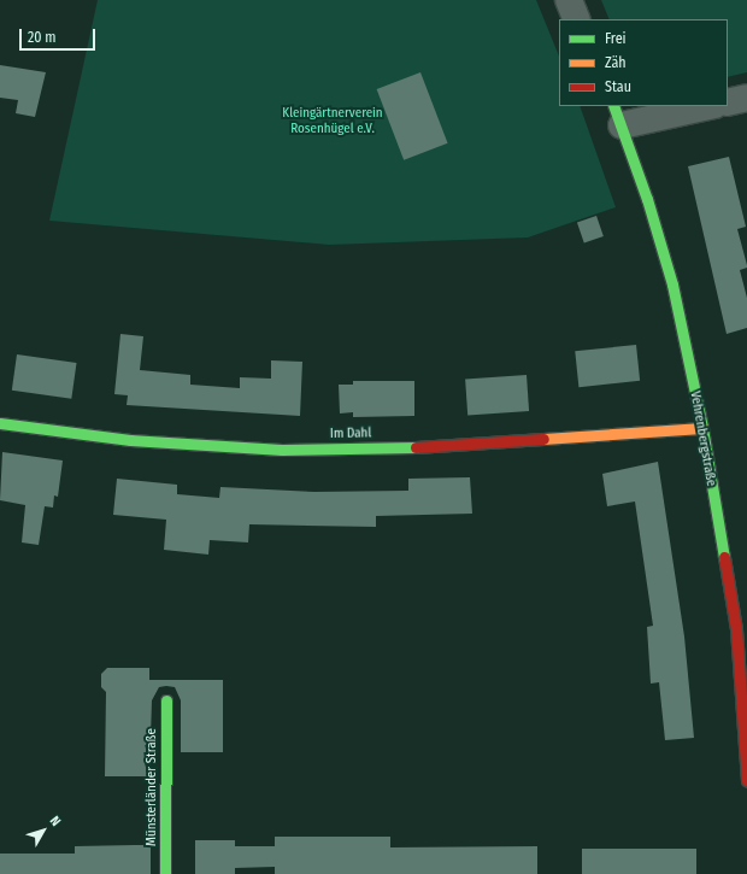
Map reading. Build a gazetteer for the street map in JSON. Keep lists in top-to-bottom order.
{
  "streets": {
    "street": ["Im Dahl", "Vehrenbergstraße", "Münsterländer Straße"]
  },
  "crossings": [
    ["Im Dahl", "Vehrenbergstraße"]
  ],
  "parks": ["Kleingärtnerverein Rosenhügel e.V."],
  "legend": ["Frei", "Zäh", "Stau"],
  "scale_bar": "20 m",
  "north": "top right"
}
